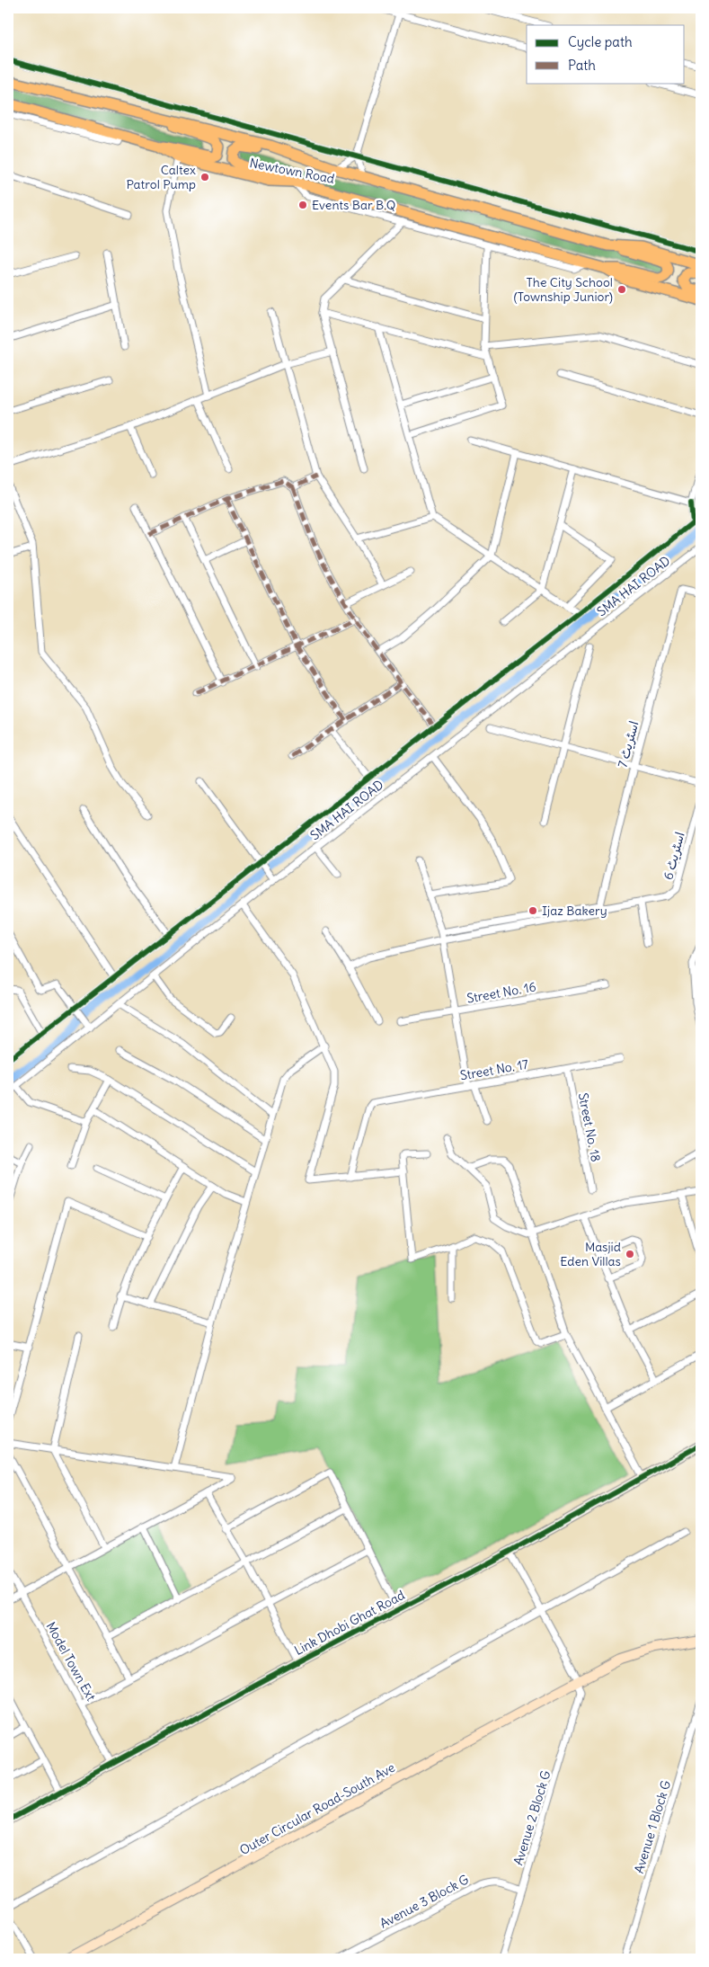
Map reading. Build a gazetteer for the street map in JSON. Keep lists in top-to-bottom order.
{
  "streets": {
    "main road": ["Newtown Road"],
    "street": [
      "SMA HAI ROAD",
      "اسٹریٹ 7",
      "اسٹریٹ 6",
      "Street No. 16",
      "Street No. 17",
      "Street No. 18",
      "Link Dhobi Ghat Road",
      "Model Town Ext",
      "Outer Circular Road-South Ave",
      "Avenue 2 Block G",
      "Avenue 1 Block G",
      "Avenue 3 Block G"
    ]
  },
  "crossings": [
    ["Street No. 17", "Street No. 18"],
    ["Link Dhobi Ghat Road", "Model Town Ext"],
    ["Outer Circular Road-South Ave", "Avenue 2 Block G"],
    ["Avenue 2 Block G", "Avenue 3 Block G"]
  ],
  "places": [
    "Caltex Patrol Pump",
    "Events Bar B.Q",
    "The City School (Township Junior)",
    "Ijaz Bakery",
    "Masjid Eden Villas"
  ],
  "legend": ["Cycle path", "Path"]
}
